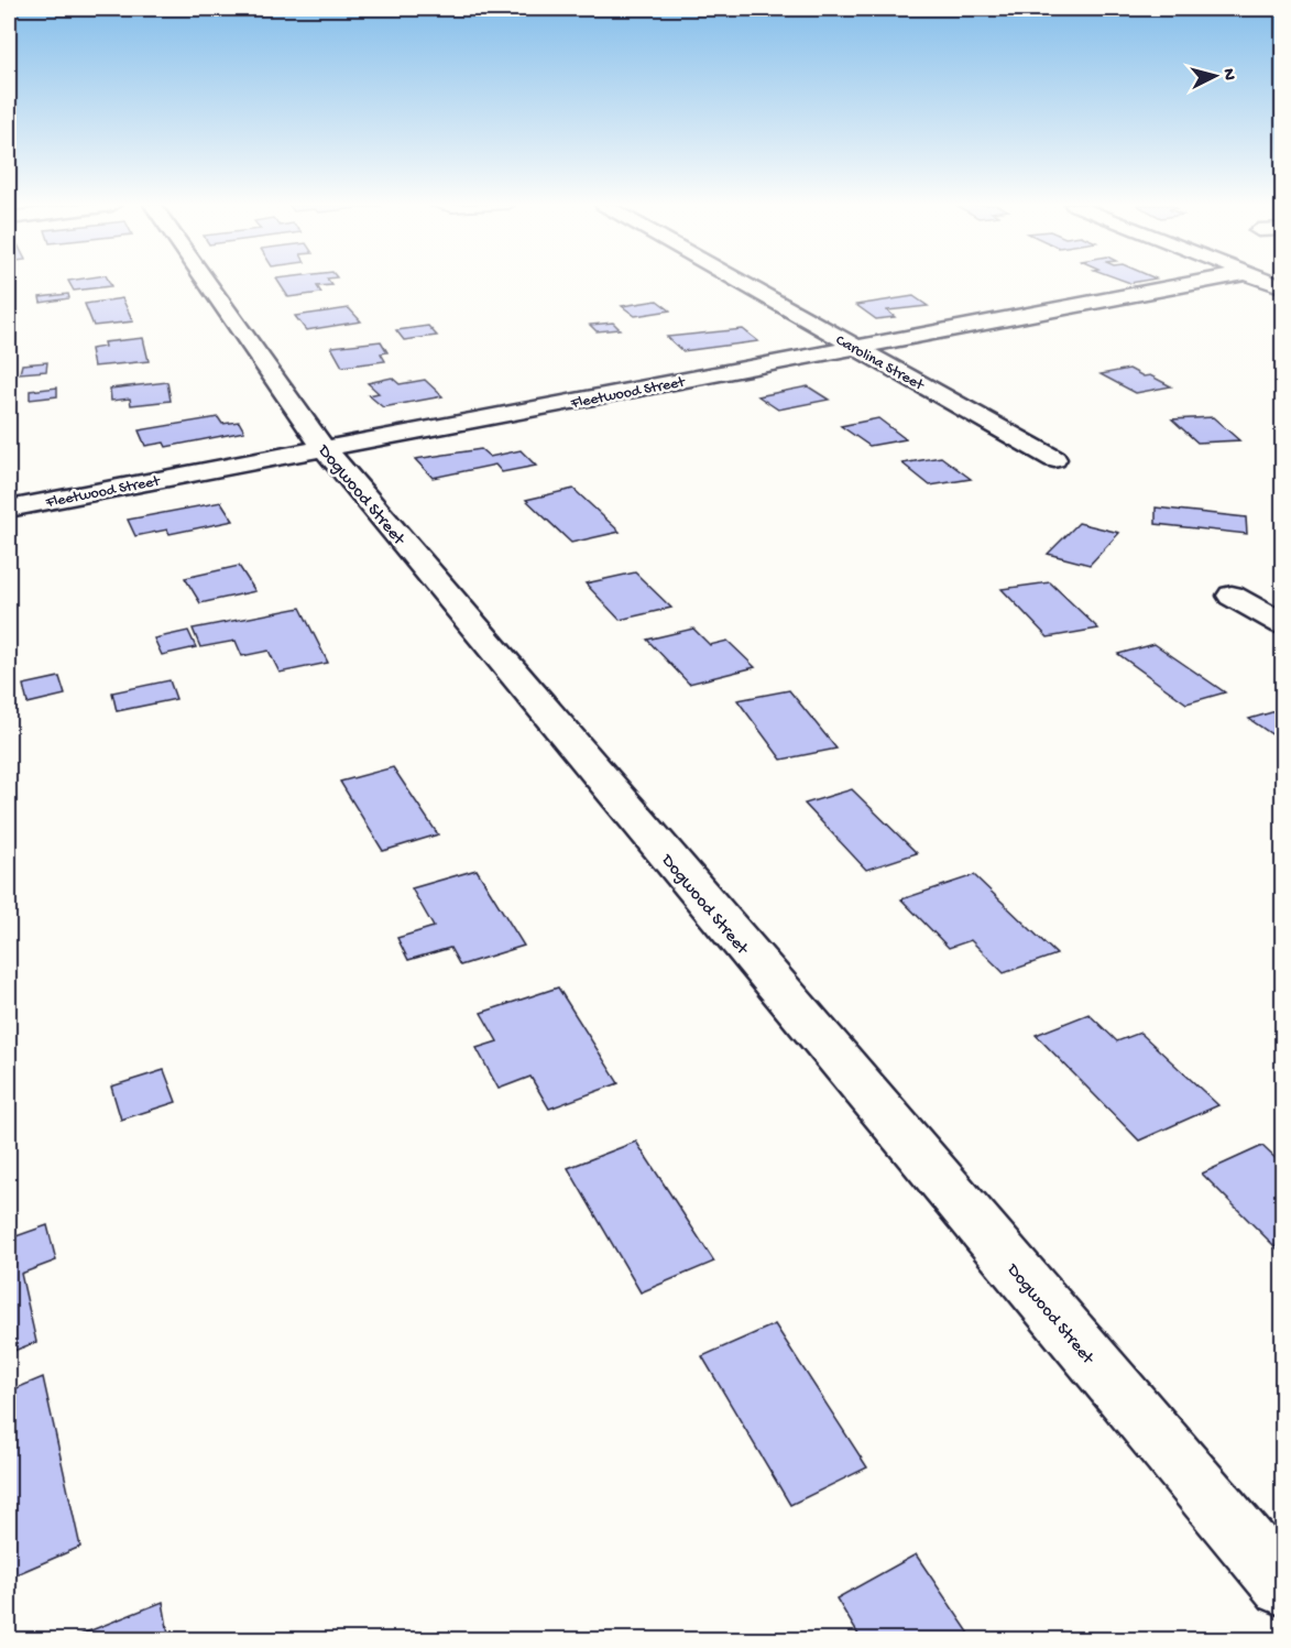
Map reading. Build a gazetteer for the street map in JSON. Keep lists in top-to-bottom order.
{
  "streets": {
    "street": ["Carolina Street", "Fleetwood Street", "Dogwood Street"]
  },
  "crossings": [
    ["Carolina Street", "Fleetwood Street"],
    ["Fleetwood Street", "Dogwood Street"]
  ],
  "north": "right"
}
